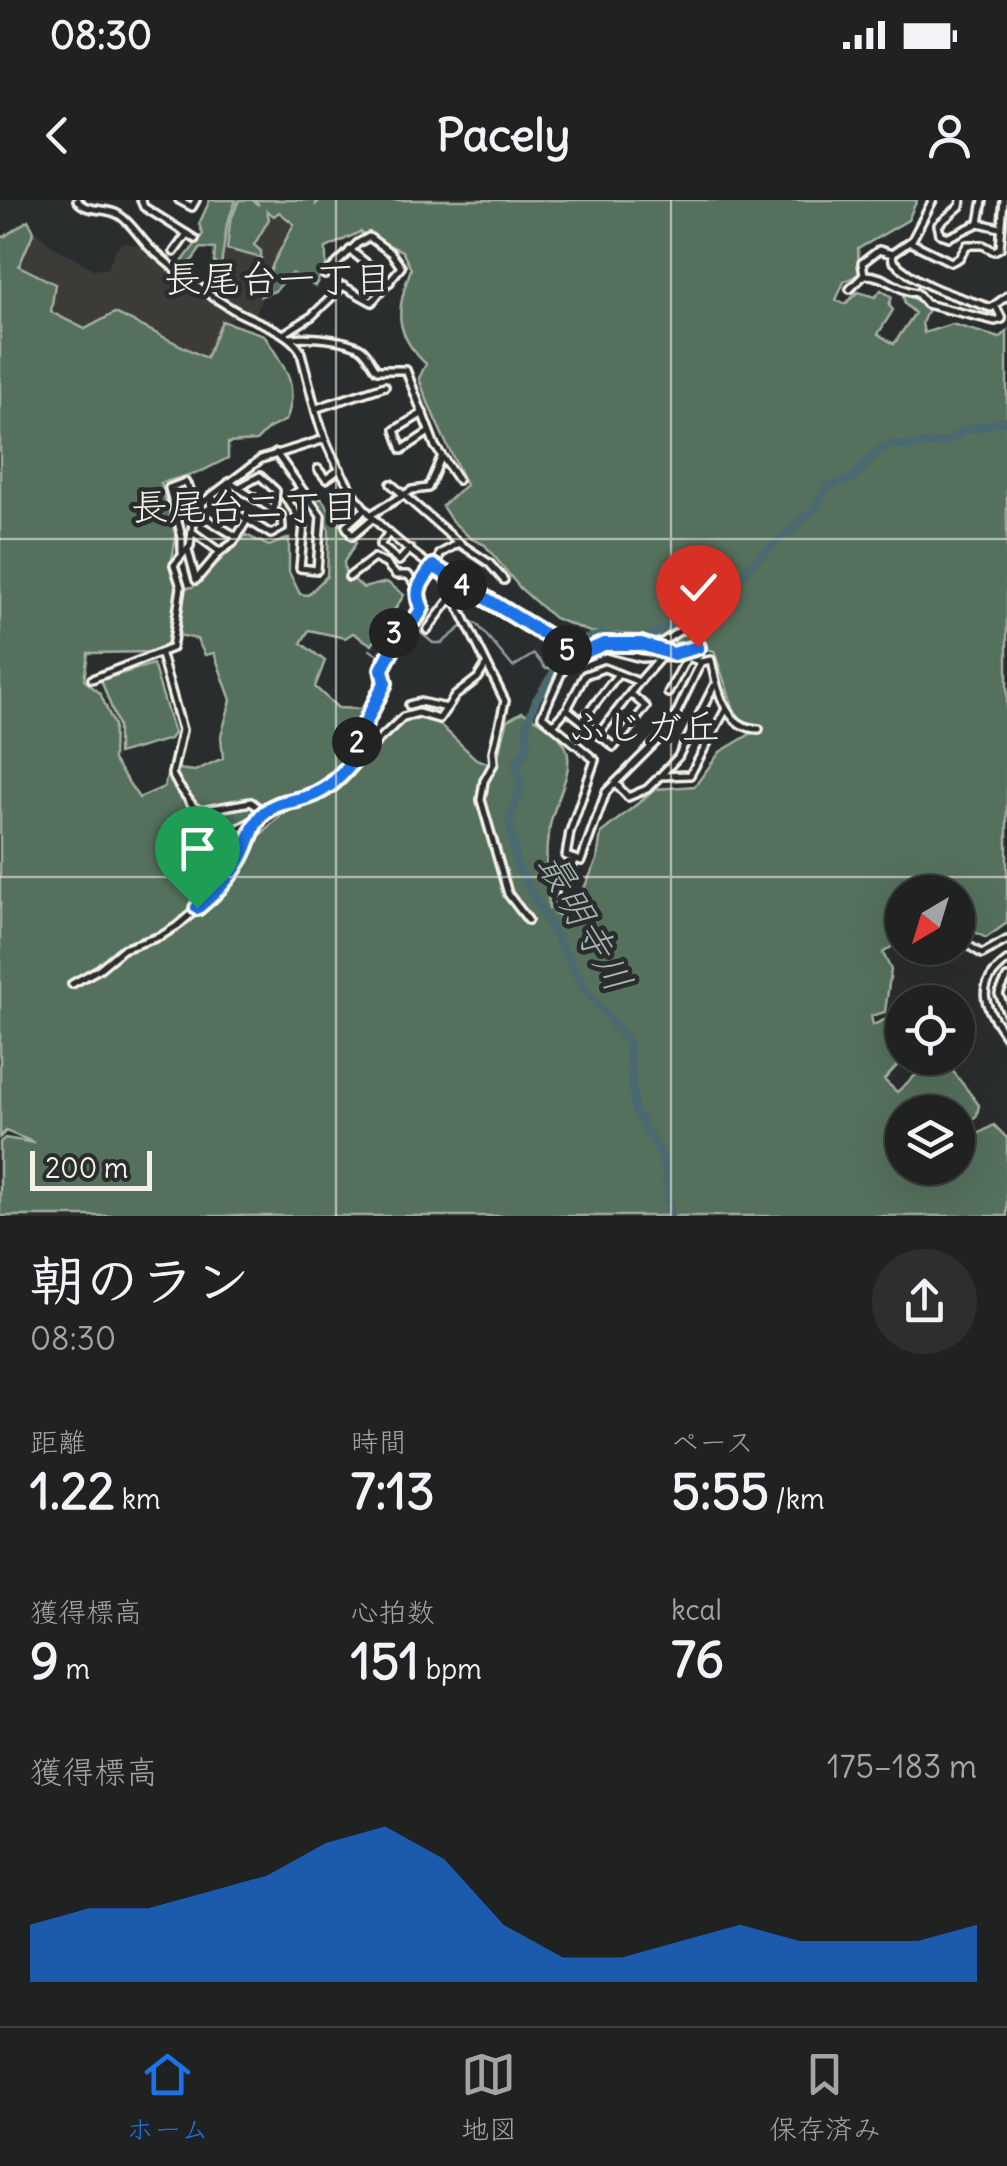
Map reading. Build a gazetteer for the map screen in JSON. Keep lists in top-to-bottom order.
{
  "districts": ["長尾台一丁目", "長尾台二丁目", "ふじガ丘"],
  "water": ["最明寺川"],
  "scale_bar": "200 m",
  "north": "bottom left",
  "page": {
    "status": "08:30",
    "header": "Pacely",
    "pins": [
      "4",
      "3",
      "5",
      "2"
    ],
    "scale": "200 m",
    "heading": ["朝のラン", "08:30"],
    "stats": [
      ["距離", "1.22 km"],
      ["時間", "7:13"],
      ["ペース", "5:55 /km"],
      ["獲得標高", "9 m"],
      ["心拍数", "151 bpm"],
      ["kcal", "76"]
    ],
    "chart": ["獲得標高", "175–183 m"],
    "tabs": ["ホーム", "地図", "保存済み"]
  }
}
